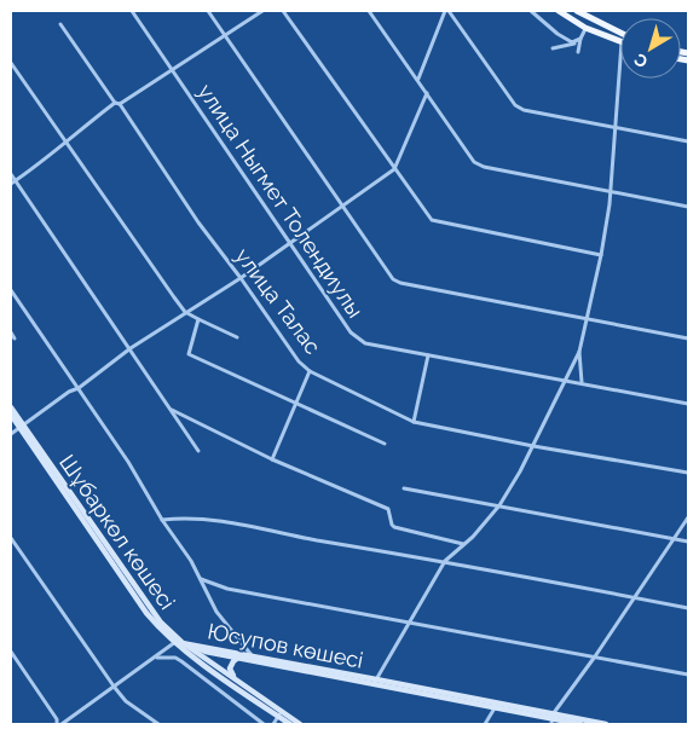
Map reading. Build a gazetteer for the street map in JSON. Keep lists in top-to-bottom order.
{
  "streets": {
    "street": [
      "улица Ныгмет Толендиулы",
      "улица Талас",
      "Шұбаркөл көшесі",
      "Юсупов көшесі"
    ]
  },
  "crossings": [
    ["Шұбаркөл көшесі", "Юсупов көшесі"]
  ],
  "north": "bottom left"
}
